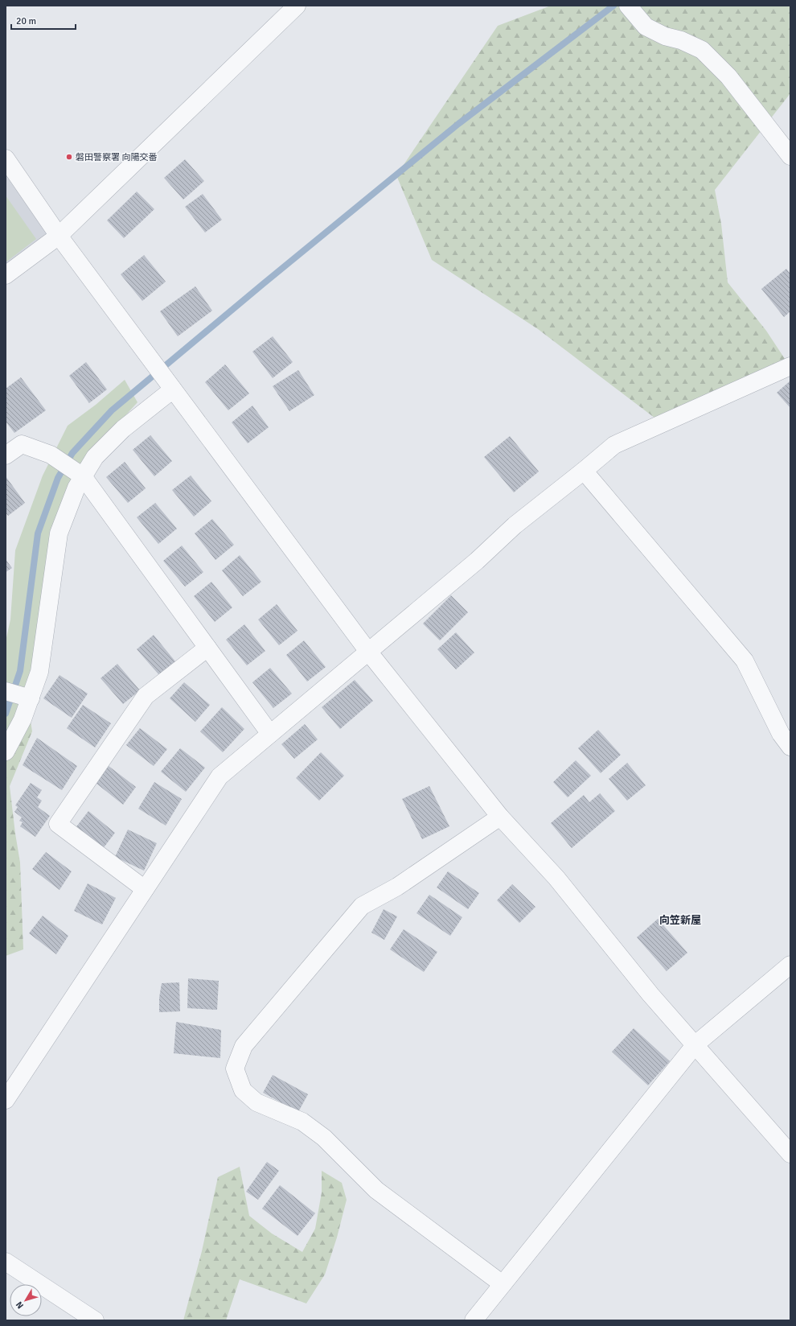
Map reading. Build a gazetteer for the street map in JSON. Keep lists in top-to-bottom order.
{
  "districts": ["向笠新屋"],
  "places": ["磐田警察署 向陽交番"],
  "scale_bar": "20 m",
  "north": "bottom left"
}
